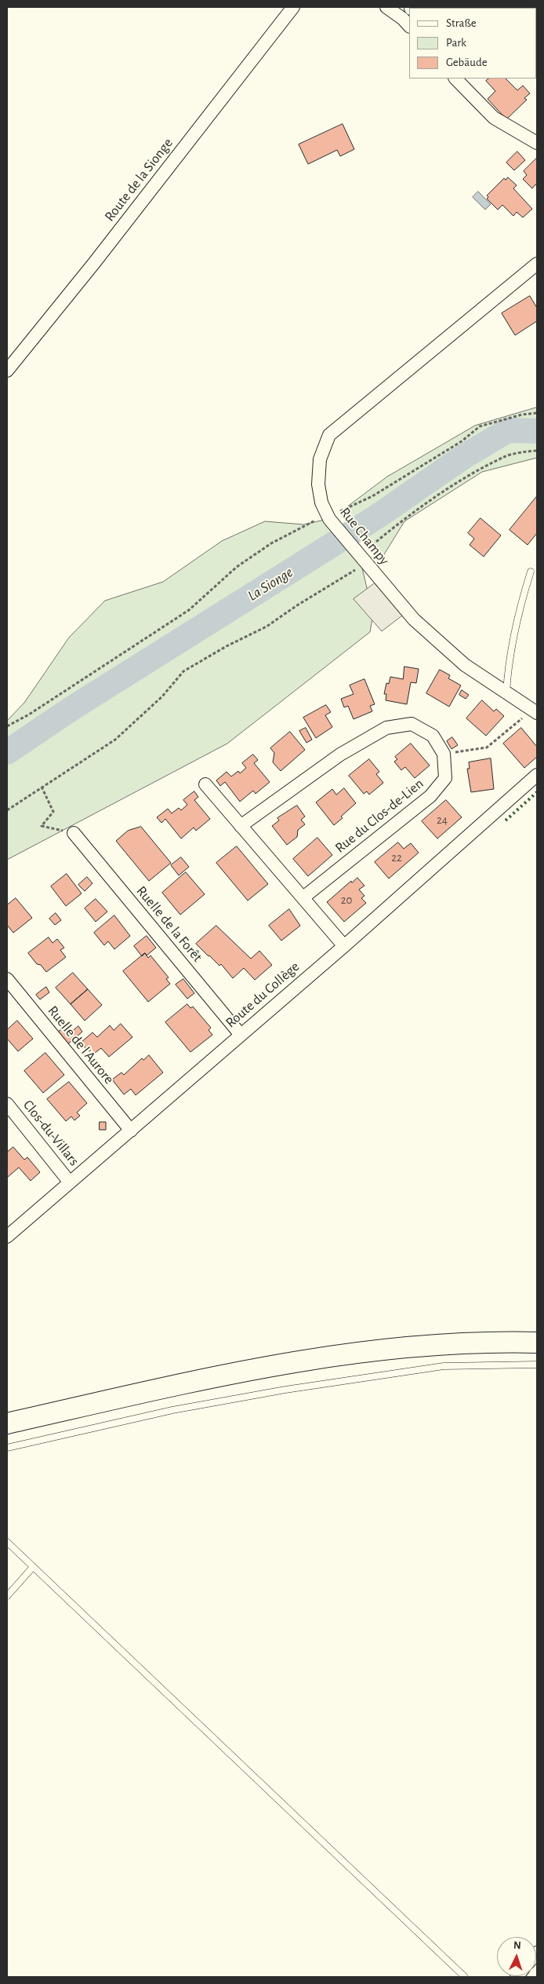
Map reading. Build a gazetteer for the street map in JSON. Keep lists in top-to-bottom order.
{
  "streets": {
    "street": [
      "Route de la Sionge",
      "Rue Champy",
      "Rue du Clos-de-Lien",
      "Ruelle de la Forêt",
      "Route du Collège",
      "Ruelle de l'Aurore",
      "Clos-du-Villars"
    ]
  },
  "crossings": [
    ["Ruelle de la Forêt", "Route du Collège"],
    ["Route du Collège", "Ruelle de l'Aurore"],
    ["Route du Collège", "Clos-du-Villars"]
  ],
  "water": ["La Sionge"],
  "house_numbers": ["24", "22", "20"],
  "legend": ["Straße", "Park", "Gebäude"],
  "north": "top"
}
